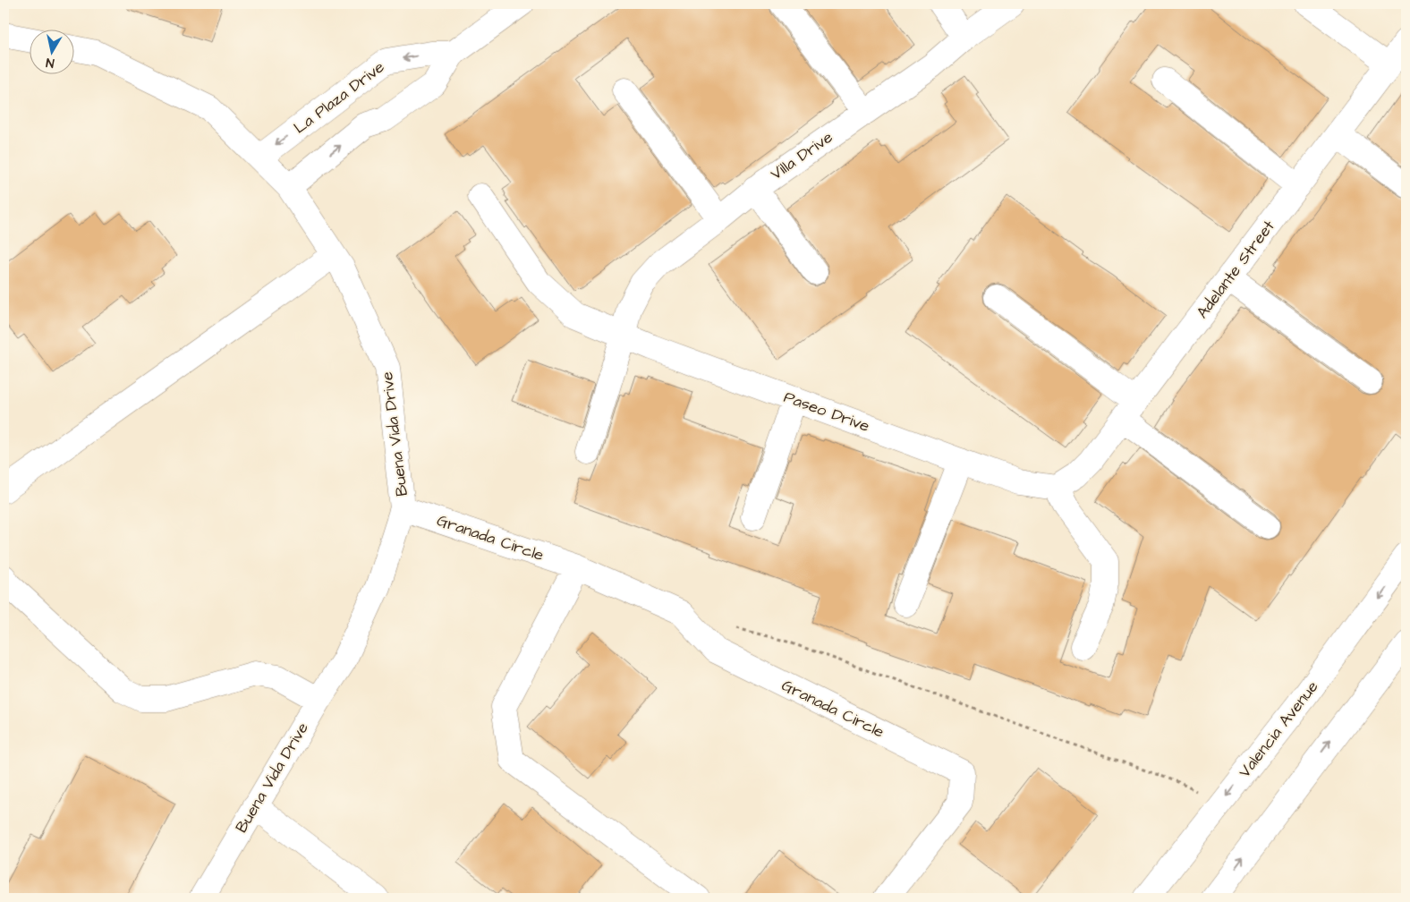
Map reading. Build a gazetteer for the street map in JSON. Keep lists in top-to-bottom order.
{
  "streets": {
    "street": [
      "La Plaza Drive",
      "Villa Drive",
      "Adelante Street",
      "Paseo Drive",
      "Buena Vida Drive",
      "Granada Circle",
      "Valencia Avenue"
    ]
  },
  "crossings": [
    ["La Plaza Drive", "Buena Vida Drive"],
    ["Villa Drive", "Paseo Drive"],
    ["Adelante Street", "Paseo Drive"],
    ["Buena Vida Drive", "Granada Circle"]
  ],
  "north": "bottom"
}
